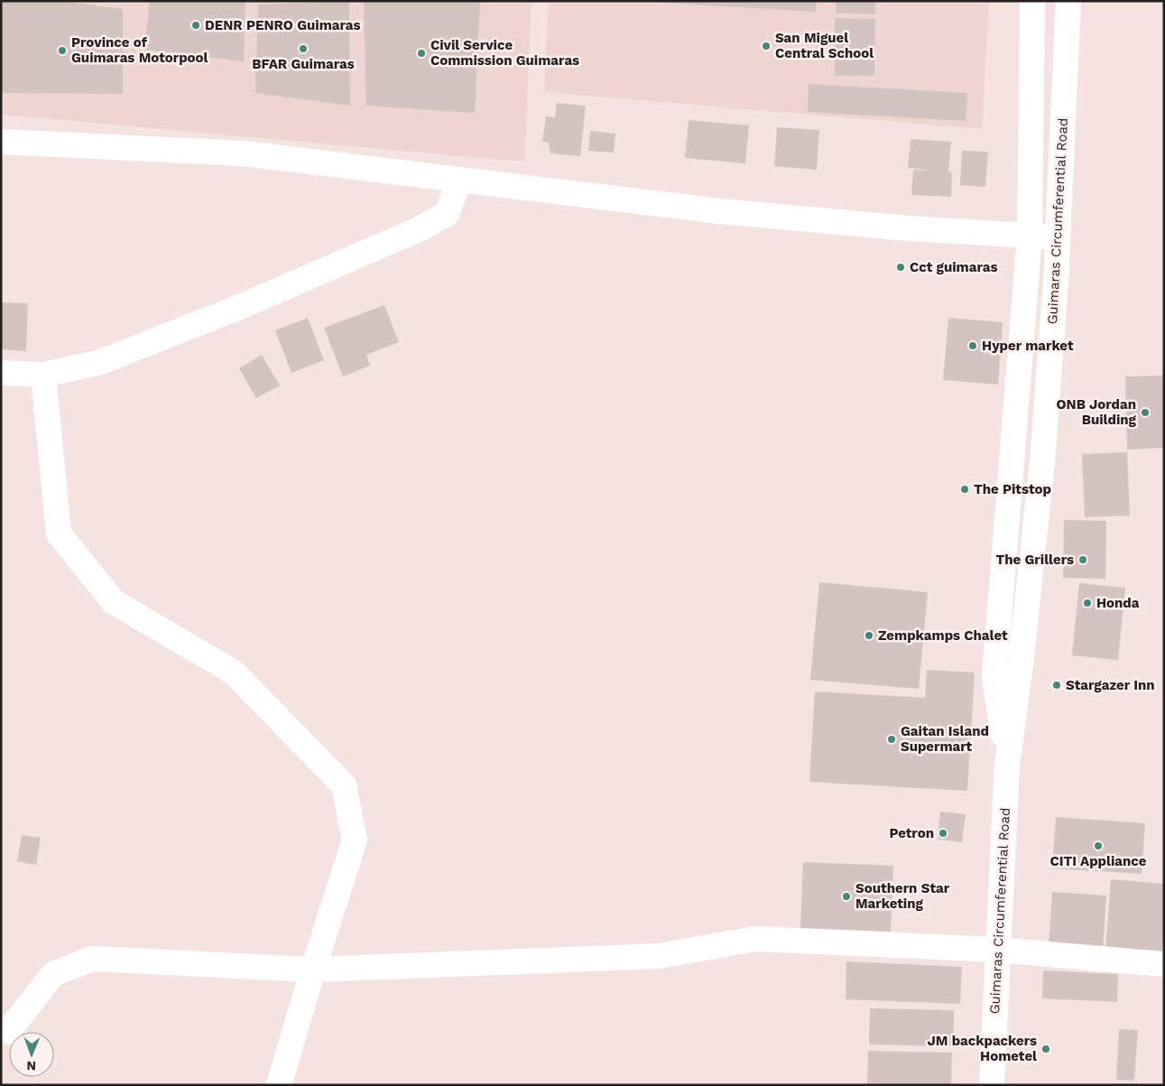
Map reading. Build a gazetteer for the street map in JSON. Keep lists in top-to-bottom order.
{
  "streets": {
    "street": ["Guimaras Circumferential Road"]
  },
  "places": [
    "DENR PENRO Guimaras",
    "San Miguel Central School",
    "BFAR Guimaras",
    "Province of Guimaras Motorpool",
    "Civil Service Commission Guimaras",
    "Cct guimaras",
    "Hyper market",
    "ONB Jordan Building",
    "The Pitstop",
    "The Grillers",
    "Honda",
    "Zempkamps Chalet",
    "Stargazer Inn",
    "Gaitan Island Supermart",
    "Petron",
    "CITI Appliance",
    "Southern Star Marketing",
    "JM backpackers Hometel"
  ],
  "north": "bottom"
}
